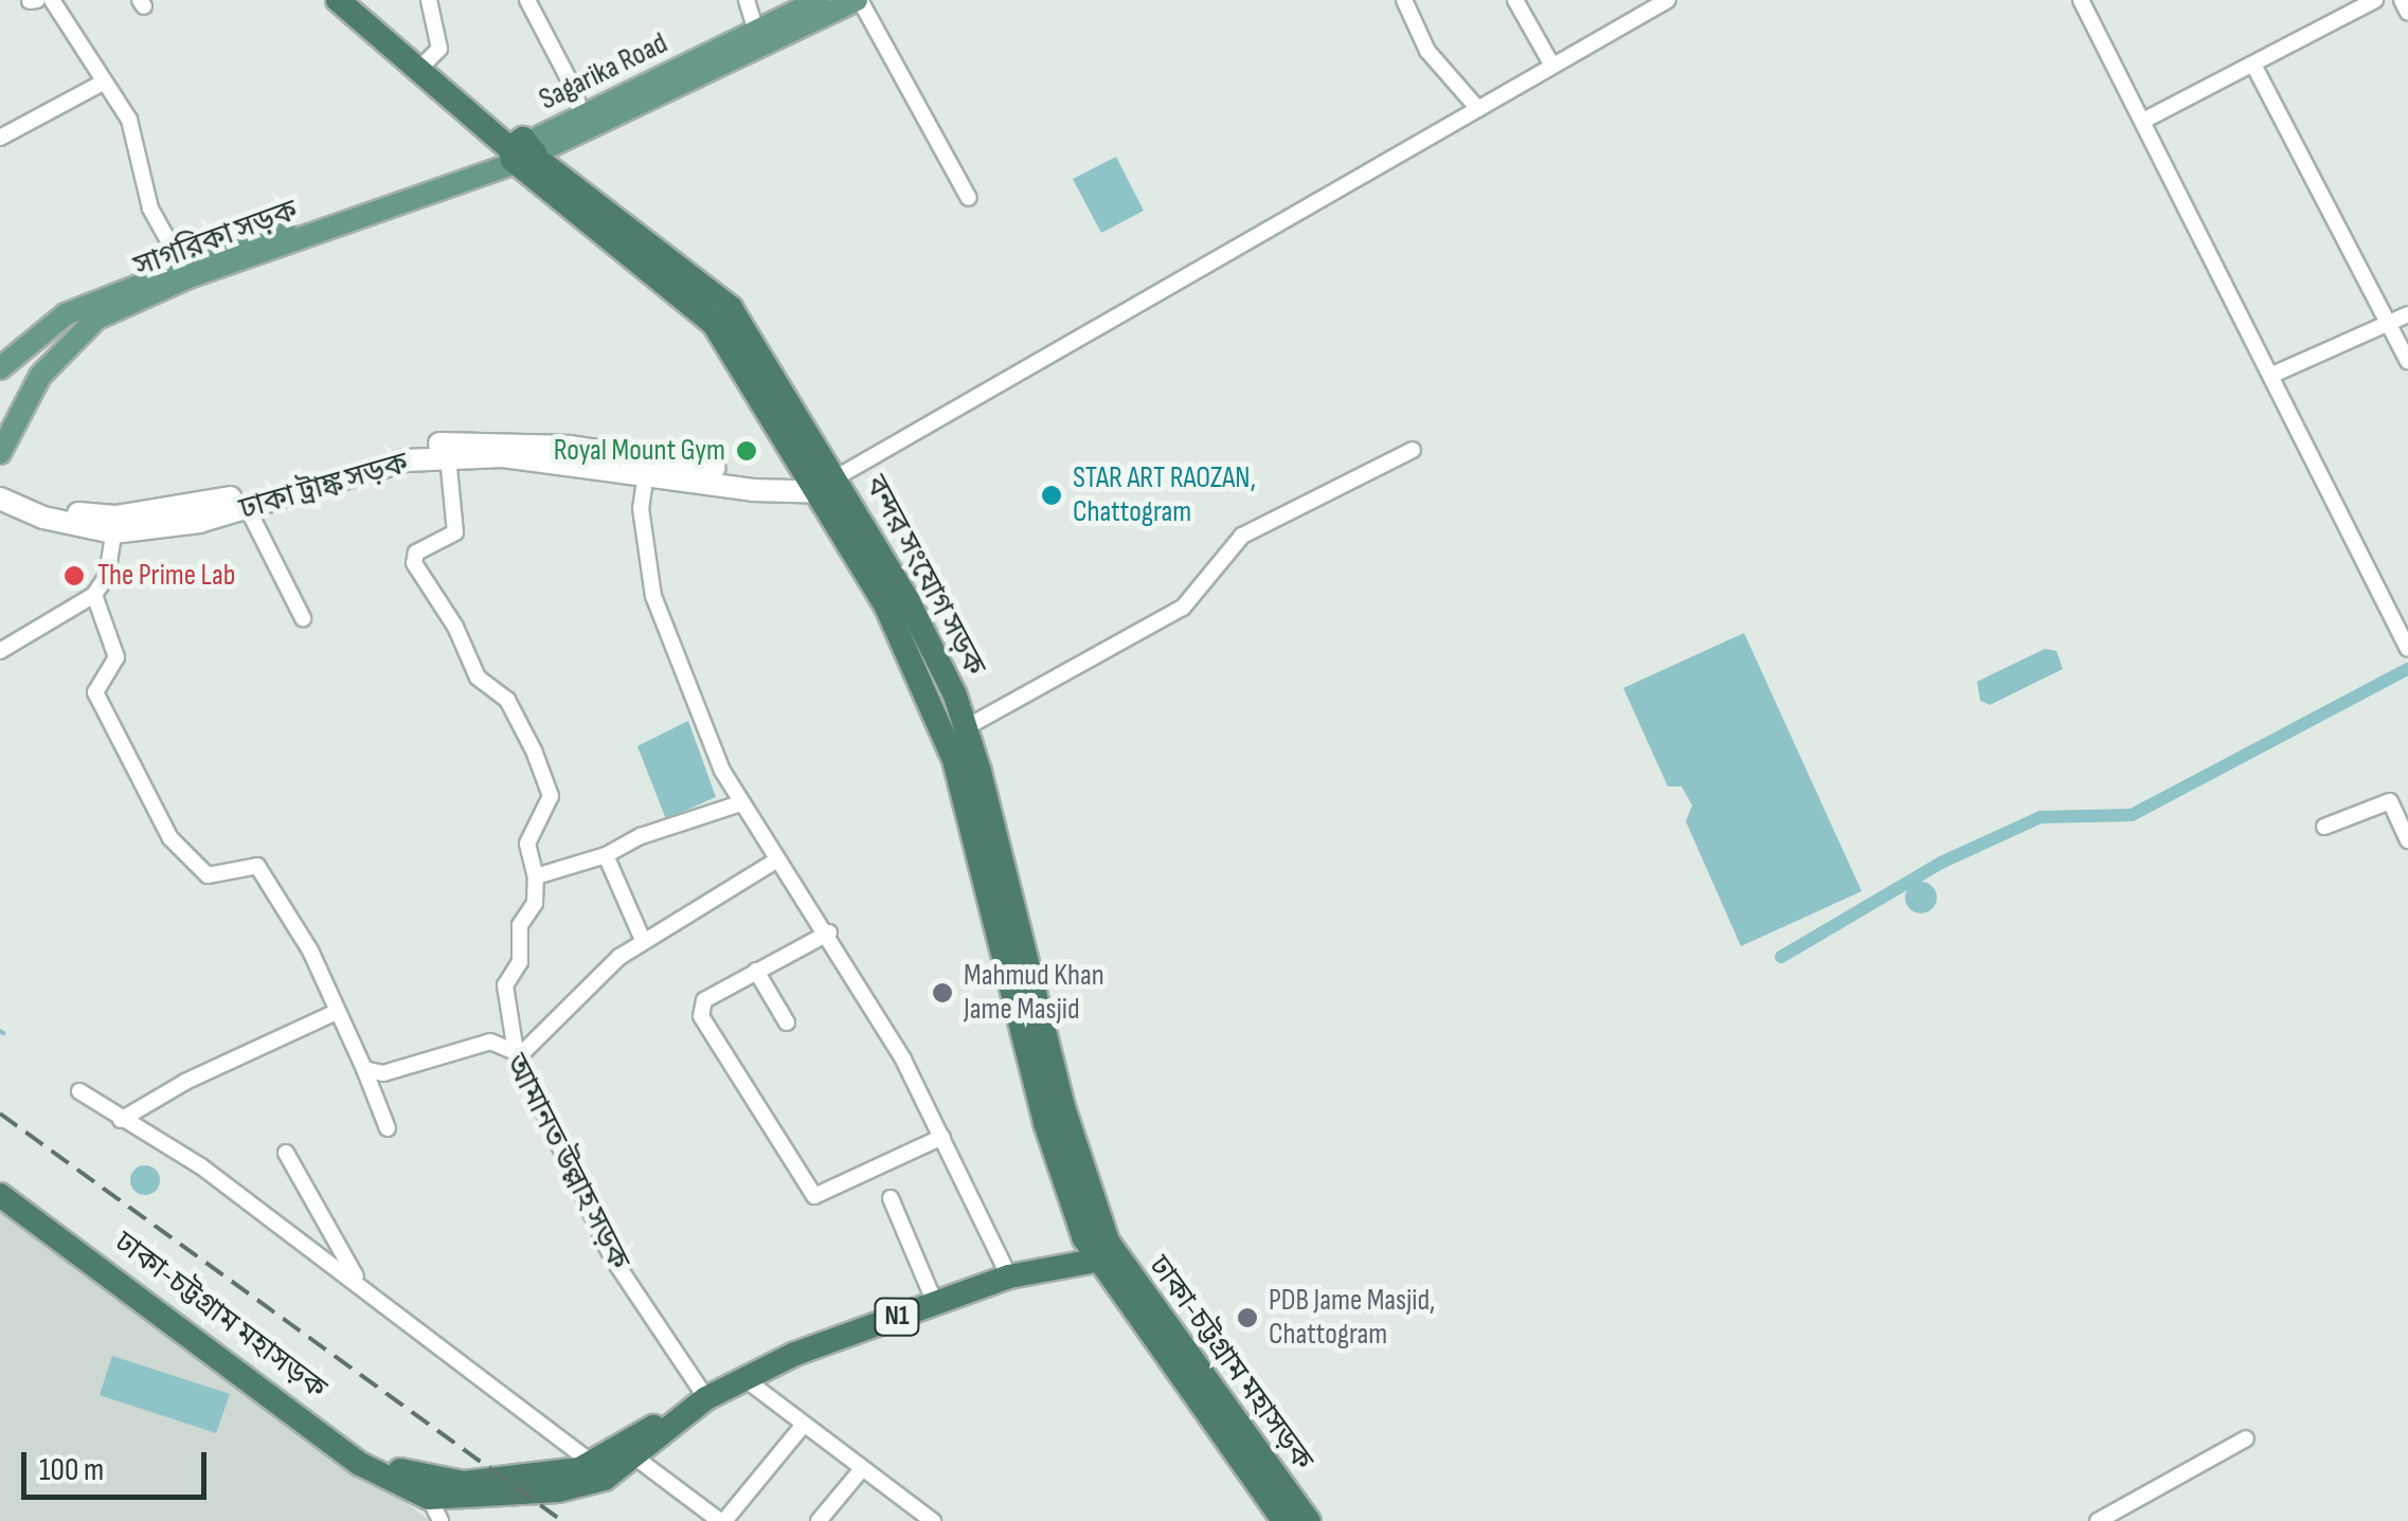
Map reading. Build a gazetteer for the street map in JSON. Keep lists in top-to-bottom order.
{
  "streets": {
    "highway": ["বন্দর সংযোগ সড়ক", "ঢাকা-চট্টগ্রাম মহাসড়ক", "N1"],
    "main road": ["সাগরিকা সড়ক", "ঢাকা ট্রাঙ্ক সড়ক"],
    "street": ["আমানত উল্লাহ সড়ক"]
  },
  "crossings": [
    ["সাগরিকা সড়ক", "বন্দর সংযোগ সড়ক"],
    ["ঢাকা ট্রাঙ্ক সড়ক", "বন্দর সংযোগ সড়ক"],
    ["বন্দর সংযোগ সড়ক", "ঢাকা-চট্টগ্রাম মহাসড়ক"],
    ["আমানত উল্লাহ সড়ক", "ঢাকা-চট্টগ্রাম মহাসড়ক"]
  ],
  "places": [
    "Royal Mount Gym",
    "STAR ART RAOZAN, Chattogram",
    "The Prime Lab",
    "Mahmud Khan Jame Masjid",
    "PDB Jame Masjid, Chattogram"
  ],
  "scale_bar": "100 m"
}
